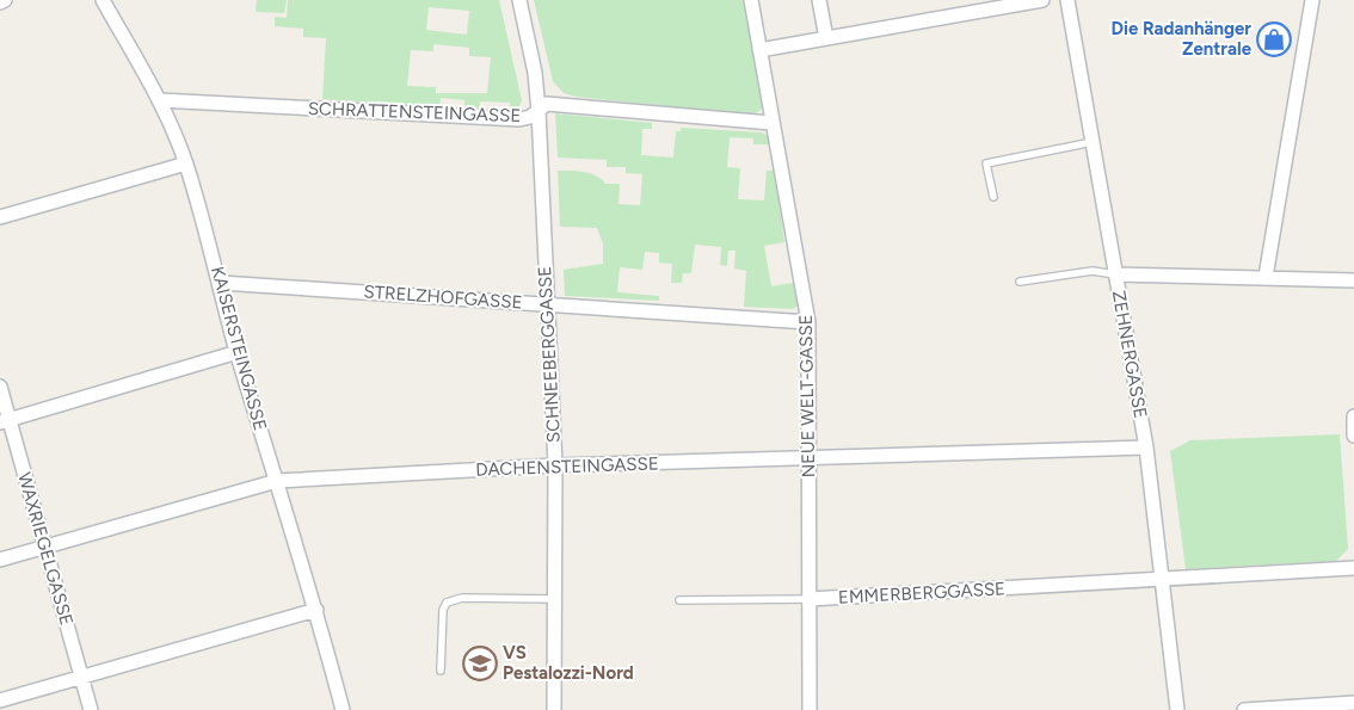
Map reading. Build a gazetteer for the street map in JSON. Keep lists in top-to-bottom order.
{
  "streets": {
    "street": [
      "SCHRATTENSTEINGASSE",
      "STRELZHOFGASSE",
      "KAISERSTEINGASSE",
      "SCHNEEBERGGASSE",
      "ZEHNERGASSE",
      "NEUE WELT-GASSE",
      "DACHENSTEINGASSE",
      "WAXRIEGELGASSE",
      "EMMERBERGGASSE"
    ]
  },
  "crossings": [
    ["SCHRATTENSTEINGASSE", "KAISERSTEINGASSE"],
    ["SCHRATTENSTEINGASSE", "SCHNEEBERGGASSE"],
    ["SCHRATTENSTEINGASSE", "NEUE WELT-GASSE"],
    ["STRELZHOFGASSE", "KAISERSTEINGASSE"],
    ["STRELZHOFGASSE", "SCHNEEBERGGASSE"],
    ["STRELZHOFGASSE", "NEUE WELT-GASSE"],
    ["KAISERSTEINGASSE", "DACHENSTEINGASSE"],
    ["SCHNEEBERGGASSE", "DACHENSTEINGASSE"],
    ["ZEHNERGASSE", "DACHENSTEINGASSE"],
    ["ZEHNERGASSE", "EMMERBERGGASSE"],
    ["NEUE WELT-GASSE", "DACHENSTEINGASSE"],
    ["NEUE WELT-GASSE", "EMMERBERGGASSE"],
    ["DACHENSTEINGASSE", "WAXRIEGELGASSE"]
  ],
  "places": {
    "shop": ["Die Radanhänger Zentrale"],
    "school or university": ["VS Pestalozzi-Nord"]
  }
}
